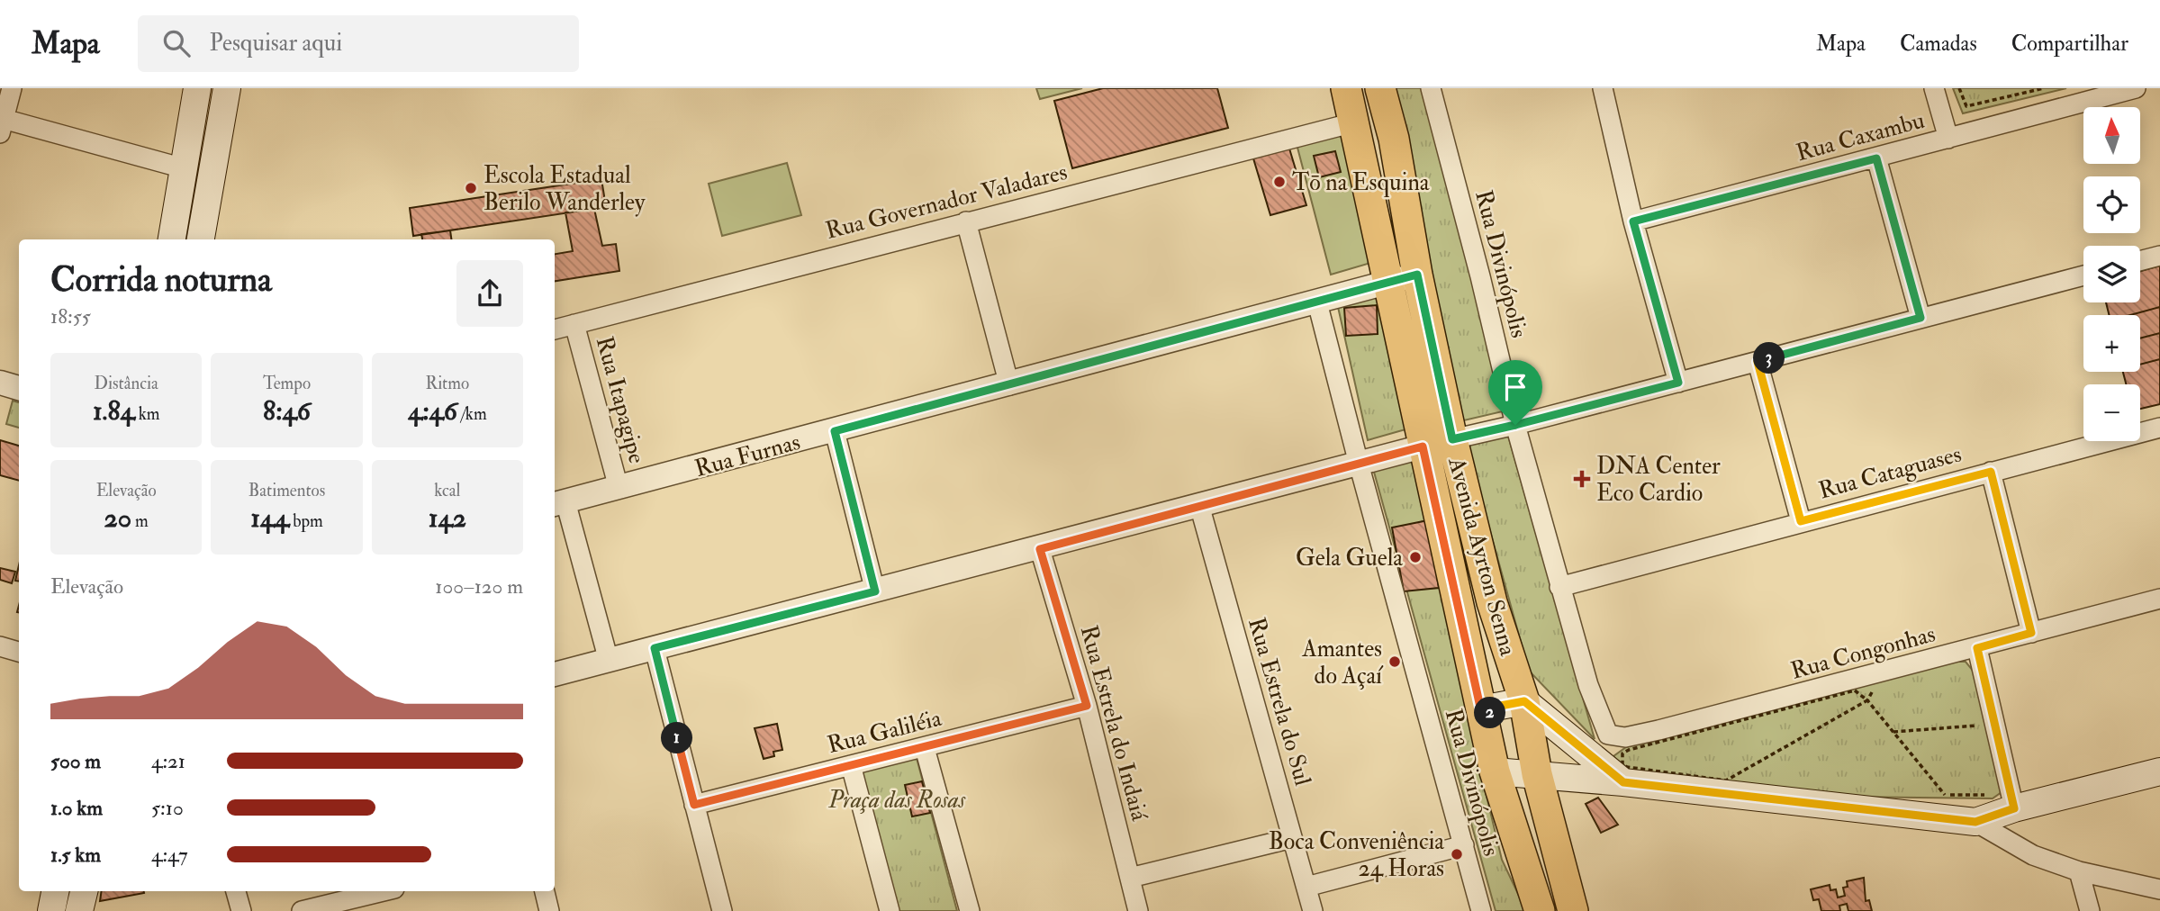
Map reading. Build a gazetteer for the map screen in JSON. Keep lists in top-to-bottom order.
{
  "streets": {
    "main road": ["Avenida Ayrton Senna"],
    "street": [
      "Rua Caxambu",
      "Rua Governador Valadares",
      "Rua Divinópolis",
      "Rua Itapagipe",
      "Rua Furnas",
      "Rua Cataguases",
      "Rua Congonhas",
      "Rua Estrela do Sul",
      "Rua Estrela do Indaiá",
      "Rua Galiléia"
    ]
  },
  "crossings": [
    ["Rua Governador Valadares", "Rua Itapagipe"],
    ["Rua Governador Valadares", "Avenida Ayrton Senna"],
    ["Rua Divinópolis", "Rua Furnas"],
    ["Rua Divinópolis", "Rua Cataguases"],
    ["Rua Divinópolis", "Rua Congonhas"],
    ["Rua Itapagipe", "Rua Furnas"],
    ["Rua Furnas", "Avenida Ayrton Senna"],
    ["Rua Estrela do Indaiá", "Rua Galiléia"]
  ],
  "parks": ["Praça das Rosas"],
  "places": {
    "other": [
      "Tō na Esquina",
      "Escola Estadual Berilo Wanderley",
      "Gela Guela",
      "Amantes do Açaí",
      "Boca Conveniência 24 Horas"
    ],
    "health": ["DNA Center Eco Cardio"]
  },
  "north": "top",
  "page": {
    "header": "Mapa",
    "search": "Pesquisar aqui",
    "nav": ["Mapa", "Camadas", "Compartilhar"],
    "map_buttons": ["+", "−"],
    "heading": ["Corrida noturna", "18:55"],
    "pins": ["3", "2", "1"],
    "stats": [
      ["Distância", "1.84 km"],
      ["Tempo", "8:46"],
      ["Ritmo", "4:46 /km"],
      ["Elevação", "20 m"],
      ["Batimentos", "144 bpm"],
      ["kcal", "142"]
    ],
    "chart": ["Elevação", "100–120 m"],
    "list": [
      {
        "name": "500 m",
        "note": "4:21"
      },
      {
        "name": "1.0 km",
        "note": "5:10"
      },
      {
        "name": "1.5 km",
        "note": "4:47"
      }
    ]
  }
}
